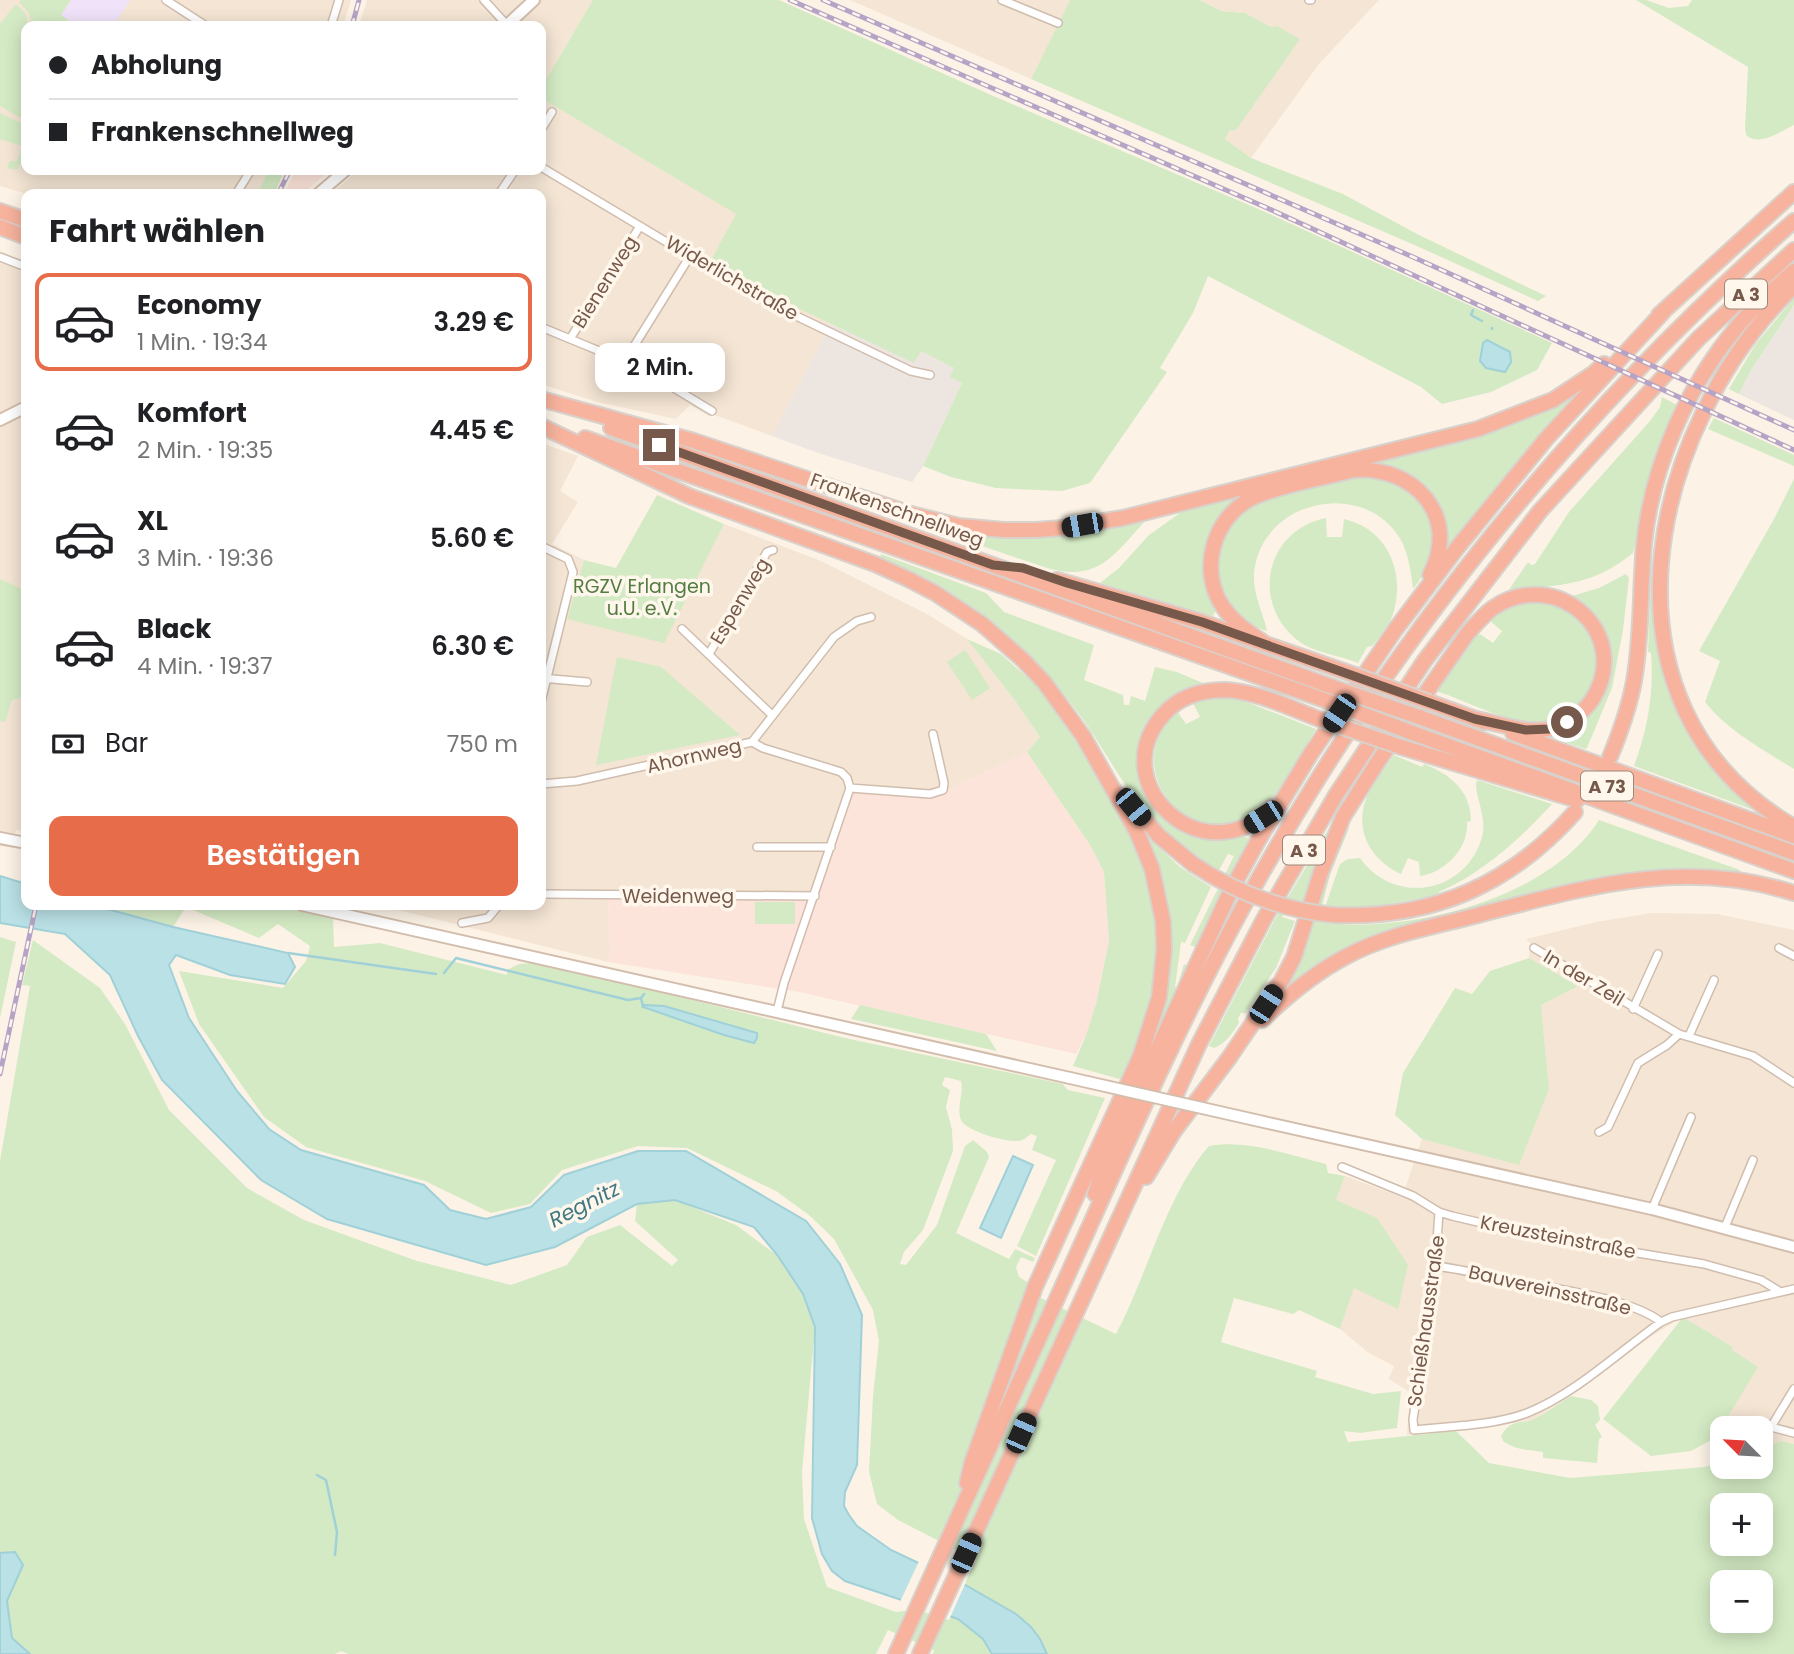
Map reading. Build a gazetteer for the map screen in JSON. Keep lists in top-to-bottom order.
{
  "streets": {
    "highway": ["A 3", "Frankenschnellweg", "A 73"],
    "street": [
      "Widerlichstraße",
      "Bienenweg",
      "Espenweg",
      "Ahornweg",
      "Weidenweg",
      "In der Zeil",
      "Kreuzsteinstraße",
      "Bauvereinsstraße",
      "Schießhausstraße"
    ]
  },
  "crossings": [
    ["Widerlichstraße", "Bienenweg"],
    ["Kreuzsteinstraße", "Schießhausstraße"],
    ["Bauvereinsstraße", "Schießhausstraße"]
  ],
  "water": ["Regnitz"],
  "parks": ["RGZV Erlangen u.U. e.V."],
  "north": "top left",
  "page": {
    "banner": ["Abholung", "Frankenschnellweg"],
    "heading": "Fahrt wählen",
    "list": [
      {
        "name": "Economy",
        "note": "1 Min. · 19:34",
        "value": "3.29 €"
      },
      {
        "name": "Komfort",
        "note": "2 Min. · 19:35",
        "value": "4.45 €"
      },
      {
        "name": "XL",
        "note": "3 Min. · 19:36",
        "value": "5.60 €"
      },
      {
        "name": "Black",
        "note": "4 Min. · 19:37",
        "value": "6.30 €"
      }
    ],
    "bubble": "2 Min.",
    "pay": ["Bar", "750 m"],
    "buttons": "Bestätigen",
    "map_buttons": ["+", "−"]
  }
}
